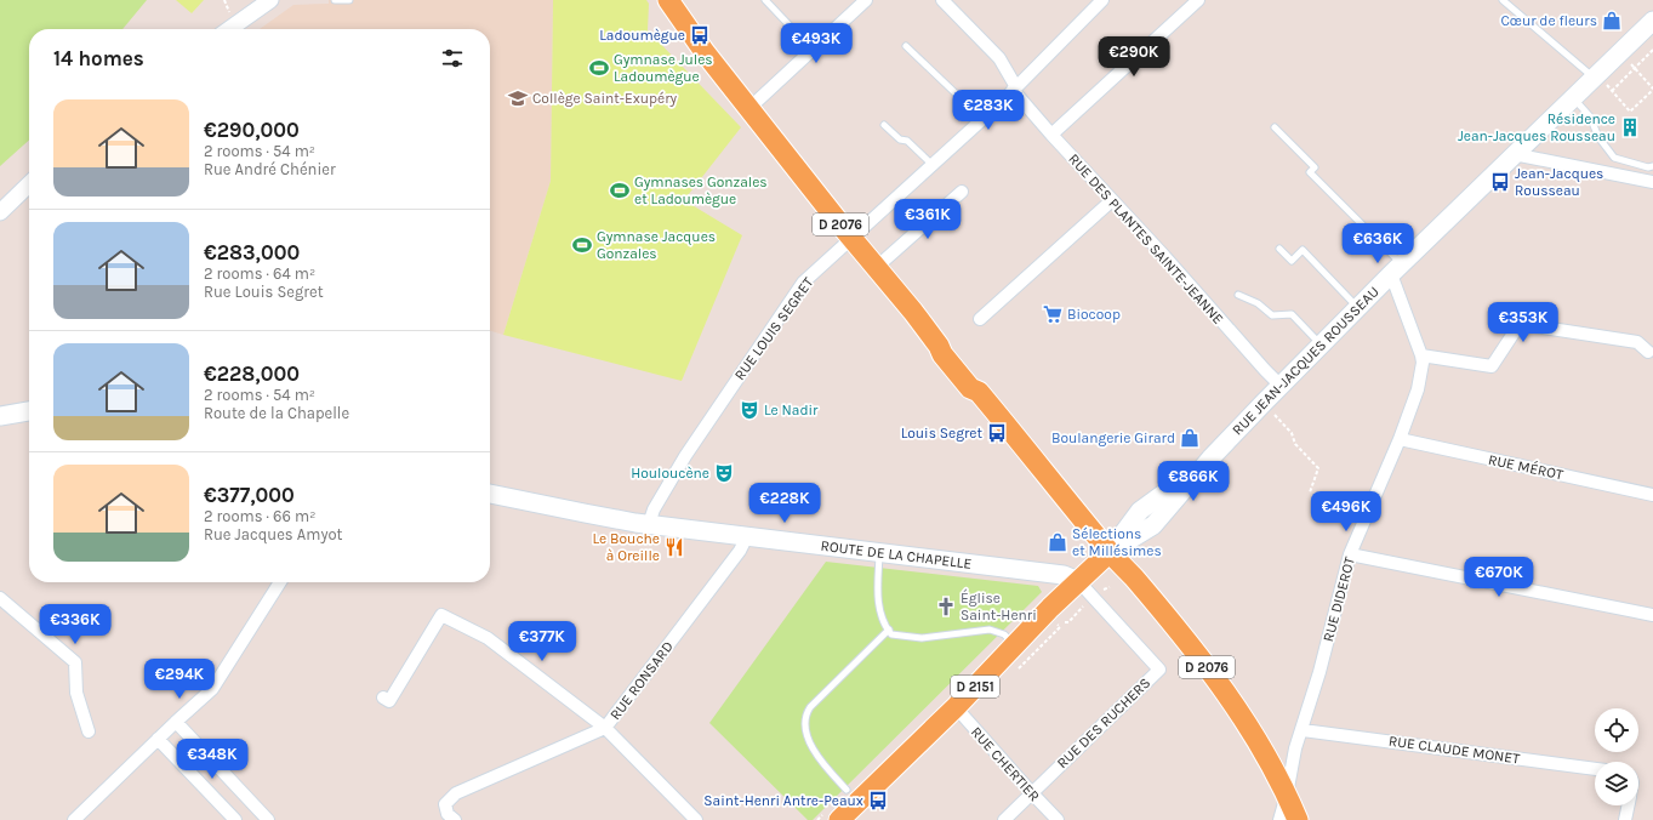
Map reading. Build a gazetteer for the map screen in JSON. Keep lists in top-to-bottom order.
{
  "streets": {
    "main road": [
      "D 2076",
      "RUE JEAN-JACQUES ROUSSEAU",
      "ROUTE DE LA CHAPELLE",
      "D 2151"
    ],
    "street": [
      "RUE DES PLANTES SAINTE-JEANNE",
      "RUE LOUIS SEGRET",
      "RUE MÉROT",
      "RUE DIDEROT",
      "RUE RONSARD",
      "RUE DES RUCHERS",
      "RUE CLAUDE MONET",
      "RUE CHERTIER"
    ]
  },
  "crossings": [
    ["D 2076", "RUE LOUIS SEGRET"],
    ["D 2076", "RUE JEAN-JACQUES ROUSSEAU"],
    ["D 2076", "RUE DIDEROT"],
    ["D 2076", "D 2151"],
    ["RUE DES PLANTES SAINTE-JEANNE", "RUE LOUIS SEGRET"],
    ["RUE DES PLANTES SAINTE-JEANNE", "RUE JEAN-JACQUES ROUSSEAU"],
    ["RUE LOUIS SEGRET", "ROUTE DE LA CHAPELLE"],
    ["RUE JEAN-JACQUES ROUSSEAU", "RUE DIDEROT"],
    ["RUE JEAN-JACQUES ROUSSEAU", "D 2151"],
    ["RUE MÉROT", "RUE DIDEROT"],
    ["ROUTE DE LA CHAPELLE", "RUE RONSARD"],
    ["ROUTE DE LA CHAPELLE", "D 2151"],
    ["ROUTE DE LA CHAPELLE", "RUE DES RUCHERS"],
    ["RUE DIDEROT", "RUE CLAUDE MONET"],
    ["D 2151", "RUE DES RUCHERS"],
    ["D 2151", "RUE CHERTIER"],
    ["RUE DES RUCHERS", "RUE CHERTIER"]
  ],
  "places": {
    "shop": ["Cœur de fleurs", "Boulangerie Girard", "Sélections et Millésimes"],
    "bus stop": [
      "Ladoumègue",
      "Jean-Jacques Rousseau",
      "Louis Segret",
      "Saint-Henri Antre-Peaux"
    ],
    "sports": ["Gymnase Jules Ladoumègue", "Gymnases Gonzales et Ladoumègue", "Gymnase Jacques Gonzales"],
    "school or university": ["Collège Saint-Exupéry"],
    "building": ["Résidence Jean-Jacques Rousseau"],
    "supermarket": ["Biocoop"],
    "theatre": ["Le Nadir", "Houloucène"],
    "restaurant": ["Le Bouche à Oreille"],
    "church": ["Église Saint-Henri"]
  },
  "page": {
    "price": [
      "€493K",
      "€290K",
      "€283K",
      "€361K",
      "€636K",
      "€353K",
      "€866K",
      "€228K",
      "€496K",
      "€670K",
      "€336K",
      "€377K",
      "€294K",
      "€348K"
    ],
    "heading": "14 homes",
    "list": [
      {
        "name": "€290,000",
        "note": "2 rooms · 54 m² · Rue André Chénier"
      },
      {
        "name": "€283,000",
        "note": "2 rooms · 64 m² · Rue Louis Segret"
      },
      {
        "name": "€228,000",
        "note": "2 rooms · 54 m² · Route de la Chapelle"
      },
      {
        "name": "€377,000",
        "note": "2 rooms · 66 m² · Rue Jacques Amyot"
      }
    ]
  }
}
